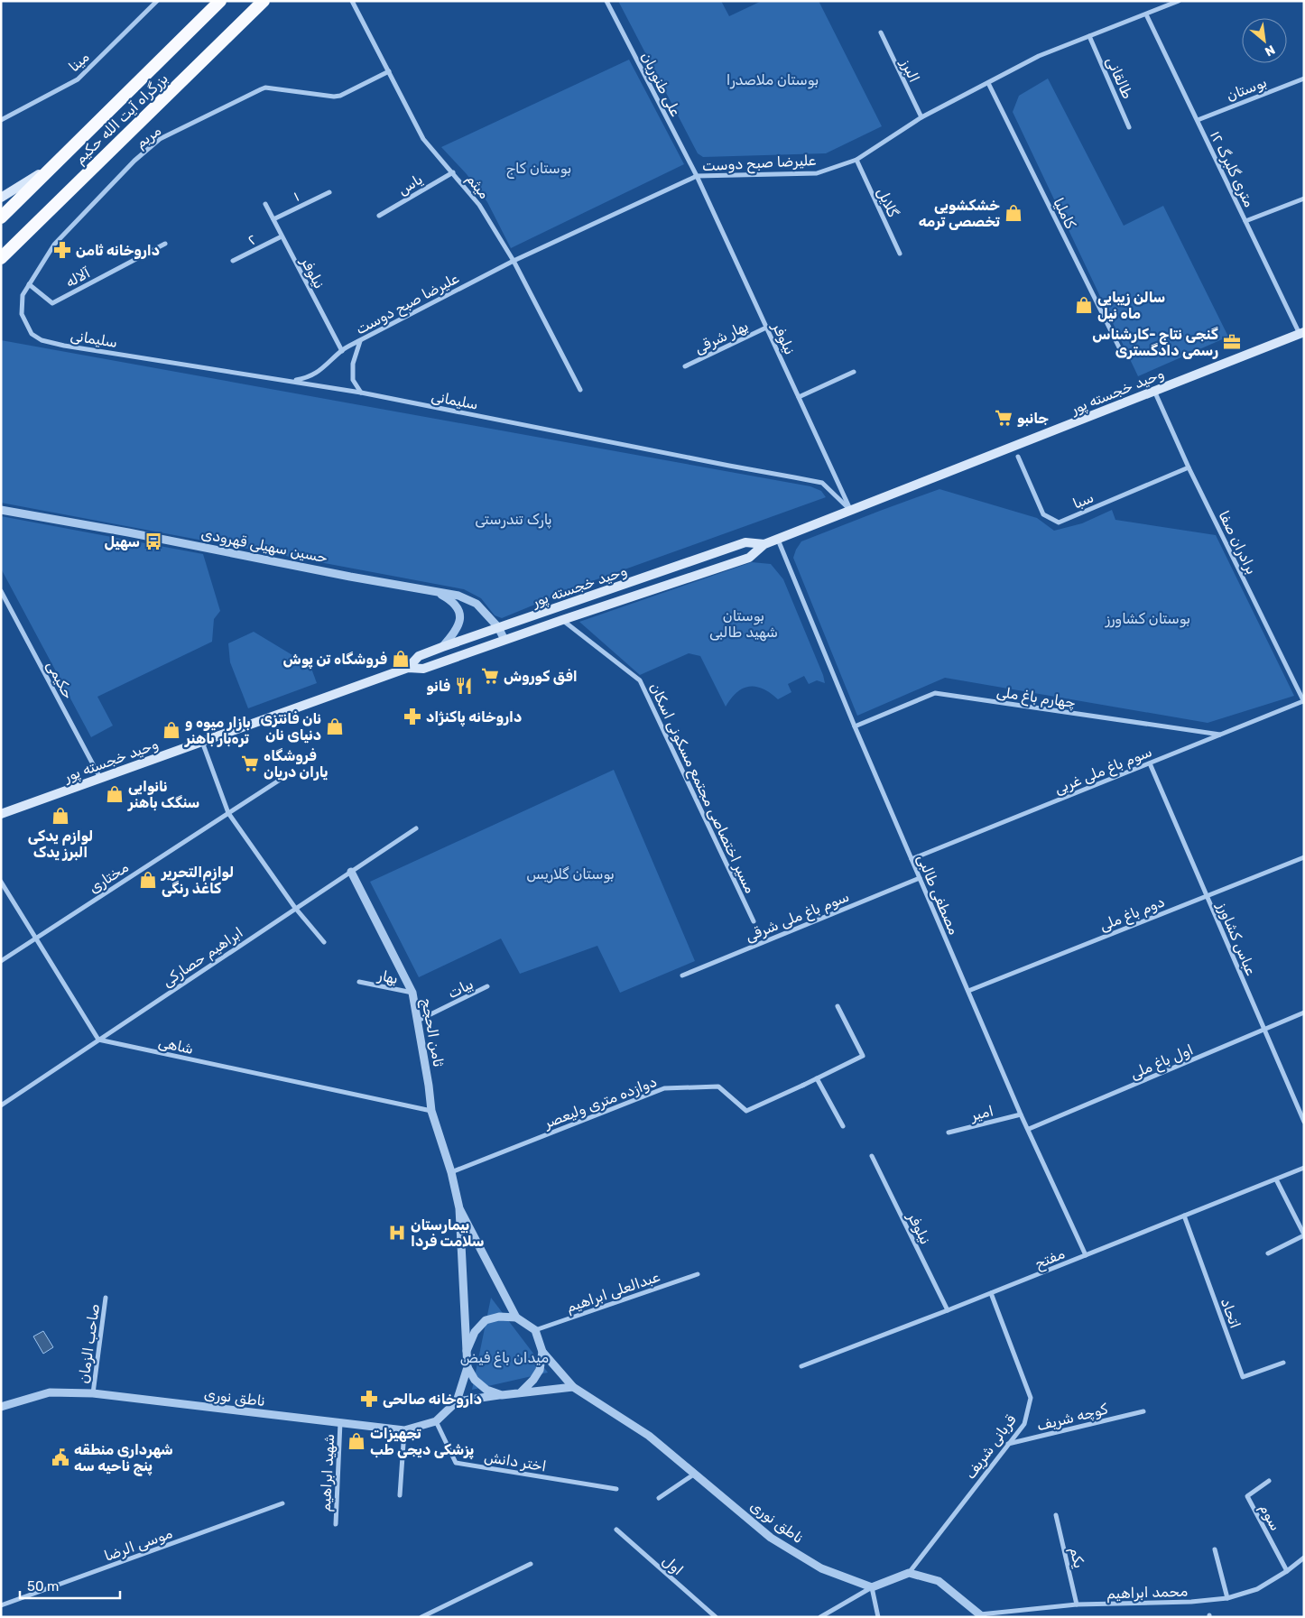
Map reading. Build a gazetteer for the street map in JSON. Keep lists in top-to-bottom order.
{
  "streets": {
    "highway": ["بزرگراه آیت الله حکیم"],
    "main road": ["وحید خجسته پور"],
    "street": [
      "مینا",
      "البرز",
      "طالقانی",
      "علی طنوریان",
      "بوستان",
      "مریم",
      "علیرضا صبح دوست",
      "۱۲ متری گلبرگ",
      "یاس",
      "میثم",
      "۱",
      "گلایل",
      "کاملیا",
      "۲",
      "نیلوفر",
      "آلاله",
      "بهار شرقی",
      "سلیمانی",
      "سبا",
      "برادران صفا",
      "حسین سهیلی قهرودی",
      "حکیمی",
      "چهارم باغ ملی",
      "سوم باغ ملی غربی",
      "مسیر اختصاصی مجتمع مسکونی اسکان",
      "مختاری",
      "مصطفی طالبی",
      "دوم باغ ملی",
      "سوم باغ ملی شرقی",
      "عباس کشاورز",
      "ابراهیم حصارکی",
      "بهار",
      "بیات",
      "ثامن الحجج",
      "شاهی",
      "اول باغ ملی",
      "دوازده متری ولیعصر",
      "امیر",
      "مفتح",
      "عبدالعلی ابراهیم",
      "اتحاد",
      "صاحب الزمان",
      "ناطق نوری",
      "کوچه شریف",
      "قربانی شریف",
      "اختر دانش",
      "شهید ابراهیم",
      "سوم",
      "موسی الرضا",
      "یکم",
      "اول",
      "محمد ابراهیم"
    ]
  },
  "crossings": [
    ["البرز", "علیرضا صبح دوست"],
    ["طالقانی", "علیرضا صبح دوست"],
    ["علی طنوریان", "علیرضا صبح دوست"],
    ["علی طنوریان", "نیلوفر"],
    ["بوستان", "۱۲ متری گلبرگ"],
    ["مریم", "میثم"],
    ["مریم", "آلاله"],
    ["مریم", "سلیمانی"],
    ["علیرضا صبح دوست", "۱۲ متری گلبرگ"],
    ["علیرضا صبح دوست", "میثم"],
    ["علیرضا صبح دوست", "گلایل"],
    ["علیرضا صبح دوست", "کاملیا"],
    ["علیرضا صبح دوست", "نیلوفر"],
    ["علیرضا صبح دوست", "سلیمانی"],
    ["۱۲ متری گلبرگ", "وحید خجسته پور"],
    ["یاس", "میثم"],
    ["۱", "نیلوفر"],
    ["۲", "نیلوفر"],
    ["نیلوفر", "بهار شرقی"],
    ["نیلوفر", "سلیمانی"],
    ["نیلوفر", "وحید خجسته پور"],
    ["نیلوفر", "مفتح"],
    ["سلیمانی", "وحید خجسته پور"],
    ["وحید خجسته پور", "برادران صفا"],
    ["وحید خجسته پور", "حسین سهیلی قهرودی"],
    ["وحید خجسته پور", "حکیمی"],
    ["وحید خجسته پور", "مسیر اختصاصی مجتمع مسکونی اسکان"],
    ["وحید خجسته پور", "مصطفی طالبی"],
    ["سبا", "برادران صفا"],
    ["برادران صفا", "سوم باغ ملی غربی"],
    ["چهارم باغ ملی", "سوم باغ ملی غربی"],
    ["چهارم باغ ملی", "مصطفی طالبی"],
    ["سوم باغ ملی غربی", "مصطفی طالبی"],
    ["سوم باغ ملی غربی", "عباس کشاورز"],
    ["مصطفی طالبی", "دوم باغ ملی"],
    ["مصطفی طالبی", "سوم باغ ملی شرقی"],
    ["مصطفی طالبی", "اول باغ ملی"],
    ["مصطفی طالبی", "امیر"],
    ["مصطفی طالبی", "مفتح"],
    ["دوم باغ ملی", "عباس کشاورز"],
    ["عباس کشاورز", "اول باغ ملی"],
    ["ابراهیم حصارکی", "ثامن الحجج"],
    ["ابراهیم حصارکی", "شاهی"],
    ["بهار", "ثامن الحجج"],
    ["بیات", "ثامن الحجج"],
    ["ثامن الحجج", "شاهی"],
    ["ثامن الحجج", "دوازده متری ولیعصر"],
    ["مفتح", "اتحاد"],
    ["مفتح", "قربانی شریف"],
    ["صاحب الزمان", "ناطق نوری"],
    ["ناطق نوری", "اختر دانش"],
    ["ناطق نوری", "شهید ابراهیم"],
    ["کوچه شریف", "قربانی شریف"],
    ["سوم", "محمد ابراهیم"],
    ["یکم", "محمد ابراهیم"]
  ],
  "parks": [
    "بوستان ملاصدرا",
    "بوستان کاج",
    "پارک تندرستی",
    "بوستان شهید طالبی",
    "بوستان کشاورز",
    "بوستان گلاریس",
    "میدان باغ فیض"
  ],
  "places": {
    "shop": [
      "خشکشویی تخصصی ترمه",
      "سالن زیبایی ماه نیل",
      "فروشگاه تن پوش",
      "نان فانتزی دنیای نان",
      "بازار میوه و تره‌بار باهنر",
      "نانوایی سنگک باهنر",
      "لوازم یدکی البرز یدک",
      "لوازم‌التحریر کاغذ رنگی",
      "تجهیزات پزشکی دیجی طب"
    ],
    "pharmacy": ["داروخانه ثامن", "داروخانه پاکنژاد", "داروخانه صالحی"],
    "office": ["گنجی نتاج -کارشناس رسمی دادگستری"],
    "supermarket": ["جانبو", "افق کوروش", "فروشگاه یاران دریان"],
    "bus stop": ["سهیل"],
    "restaurant": ["فانو"],
    "hospital": ["بیمارستان سلامت فردا"],
    "public building": ["شهرداری منطقه پنج ناحیه سه"]
  },
  "scale_bar": "50 m",
  "north": "bottom right"
}
